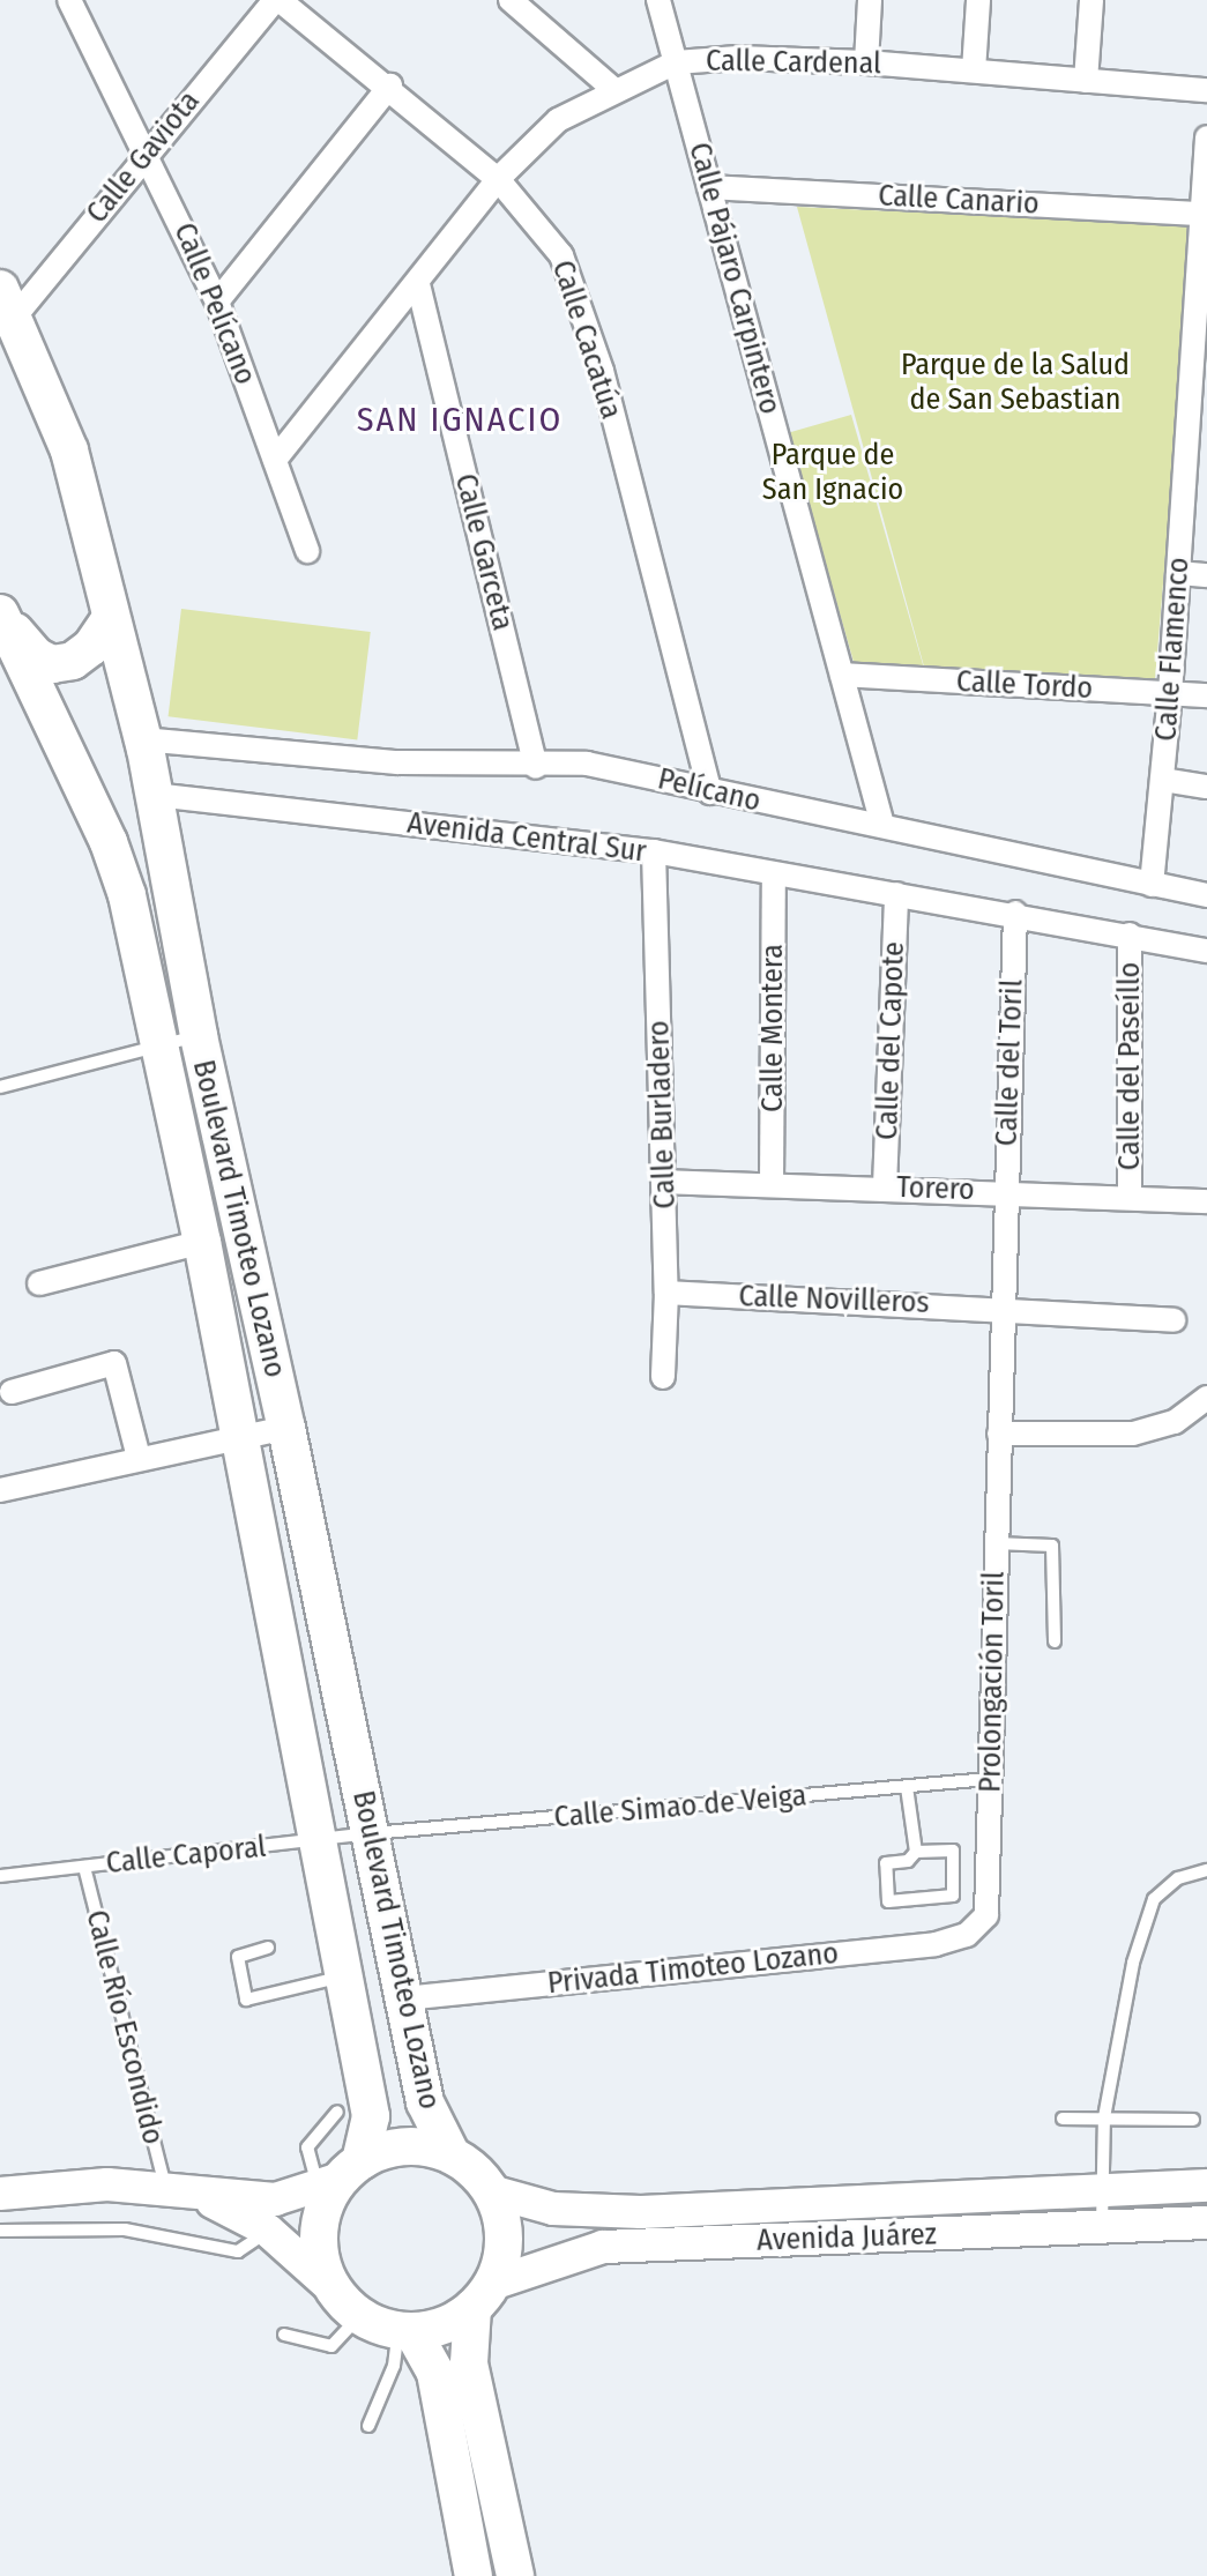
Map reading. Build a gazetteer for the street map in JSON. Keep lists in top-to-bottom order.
{
  "streets": {
    "main road": ["Boulevard Timoteo Lozano", "Avenida Juárez"],
    "street": [
      "Calle Cardenal",
      "Calle Gaviota",
      "Calle Canario",
      "Calle Pájaro Carpintero",
      "Calle Pelícano",
      "Calle Cacatúa",
      "Calle Garceta",
      "Calle Flamenco",
      "Calle Tordo",
      "Pelícano",
      "Avenida Central Sur",
      "Calle Montera",
      "Calle del Capote",
      "Calle del Toril",
      "Calle del Paseíllo",
      "Calle Burladero",
      "Torero",
      "Calle Novilleros",
      "Prolongación Toril",
      "Privada Timoteo Lozano"
    ],
    "lane": ["Calle Simao de Veiga", "Calle Caporal", "Calle Río Escondido"]
  },
  "crossings": [
    ["Calle Cardenal", "Calle Pájaro Carpintero"],
    ["Calle Cardenal", "Calle Pelícano"],
    ["Calle Cardenal", "Calle Cacatúa"],
    ["Calle Cardenal", "Calle Garceta"],
    ["Calle Gaviota", "Calle Pelícano"],
    ["Calle Gaviota", "Calle Cacatúa"],
    ["Calle Gaviota", "Boulevard Timoteo Lozano"],
    ["Calle Canario", "Calle Pájaro Carpintero"],
    ["Calle Canario", "Calle Flamenco"],
    ["Calle Pájaro Carpintero", "Calle Tordo"],
    ["Calle Pájaro Carpintero", "Pelícano"],
    ["Calle Cacatúa", "Pelícano"],
    ["Calle Garceta", "Pelícano"],
    ["Calle Flamenco", "Calle Tordo"],
    ["Calle Flamenco", "Pelícano"],
    ["Pelícano", "Avenida Central Sur"],
    ["Pelícano", "Boulevard Timoteo Lozano"],
    ["Avenida Central Sur", "Calle Montera"],
    ["Avenida Central Sur", "Calle del Capote"],
    ["Avenida Central Sur", "Calle del Toril"],
    ["Avenida Central Sur", "Calle del Paseíllo"],
    ["Avenida Central Sur", "Calle Burladero"],
    ["Avenida Central Sur", "Boulevard Timoteo Lozano"],
    ["Calle Montera", "Torero"],
    ["Calle del Capote", "Torero"],
    ["Calle del Toril", "Torero"],
    ["Calle del Toril", "Calle Novilleros"],
    ["Calle del Toril", "Prolongación Toril"],
    ["Calle del Paseíllo", "Torero"],
    ["Calle Burladero", "Torero"],
    ["Calle Burladero", "Calle Novilleros"],
    ["Boulevard Timoteo Lozano", "Calle Simao de Veiga"],
    ["Boulevard Timoteo Lozano", "Calle Caporal"],
    ["Boulevard Timoteo Lozano", "Privada Timoteo Lozano"],
    ["Boulevard Timoteo Lozano", "Avenida Juárez"],
    ["Prolongación Toril", "Calle Simao de Veiga"],
    ["Prolongación Toril", "Privada Timoteo Lozano"],
    ["Calle Simao de Veiga", "Calle Caporal"],
    ["Calle Caporal", "Calle Río Escondido"]
  ],
  "districts": ["SAN IGNACIO"],
  "parks": ["Parque de la Salud de San Sebastian", "Parque de San Ignacio"]
}
